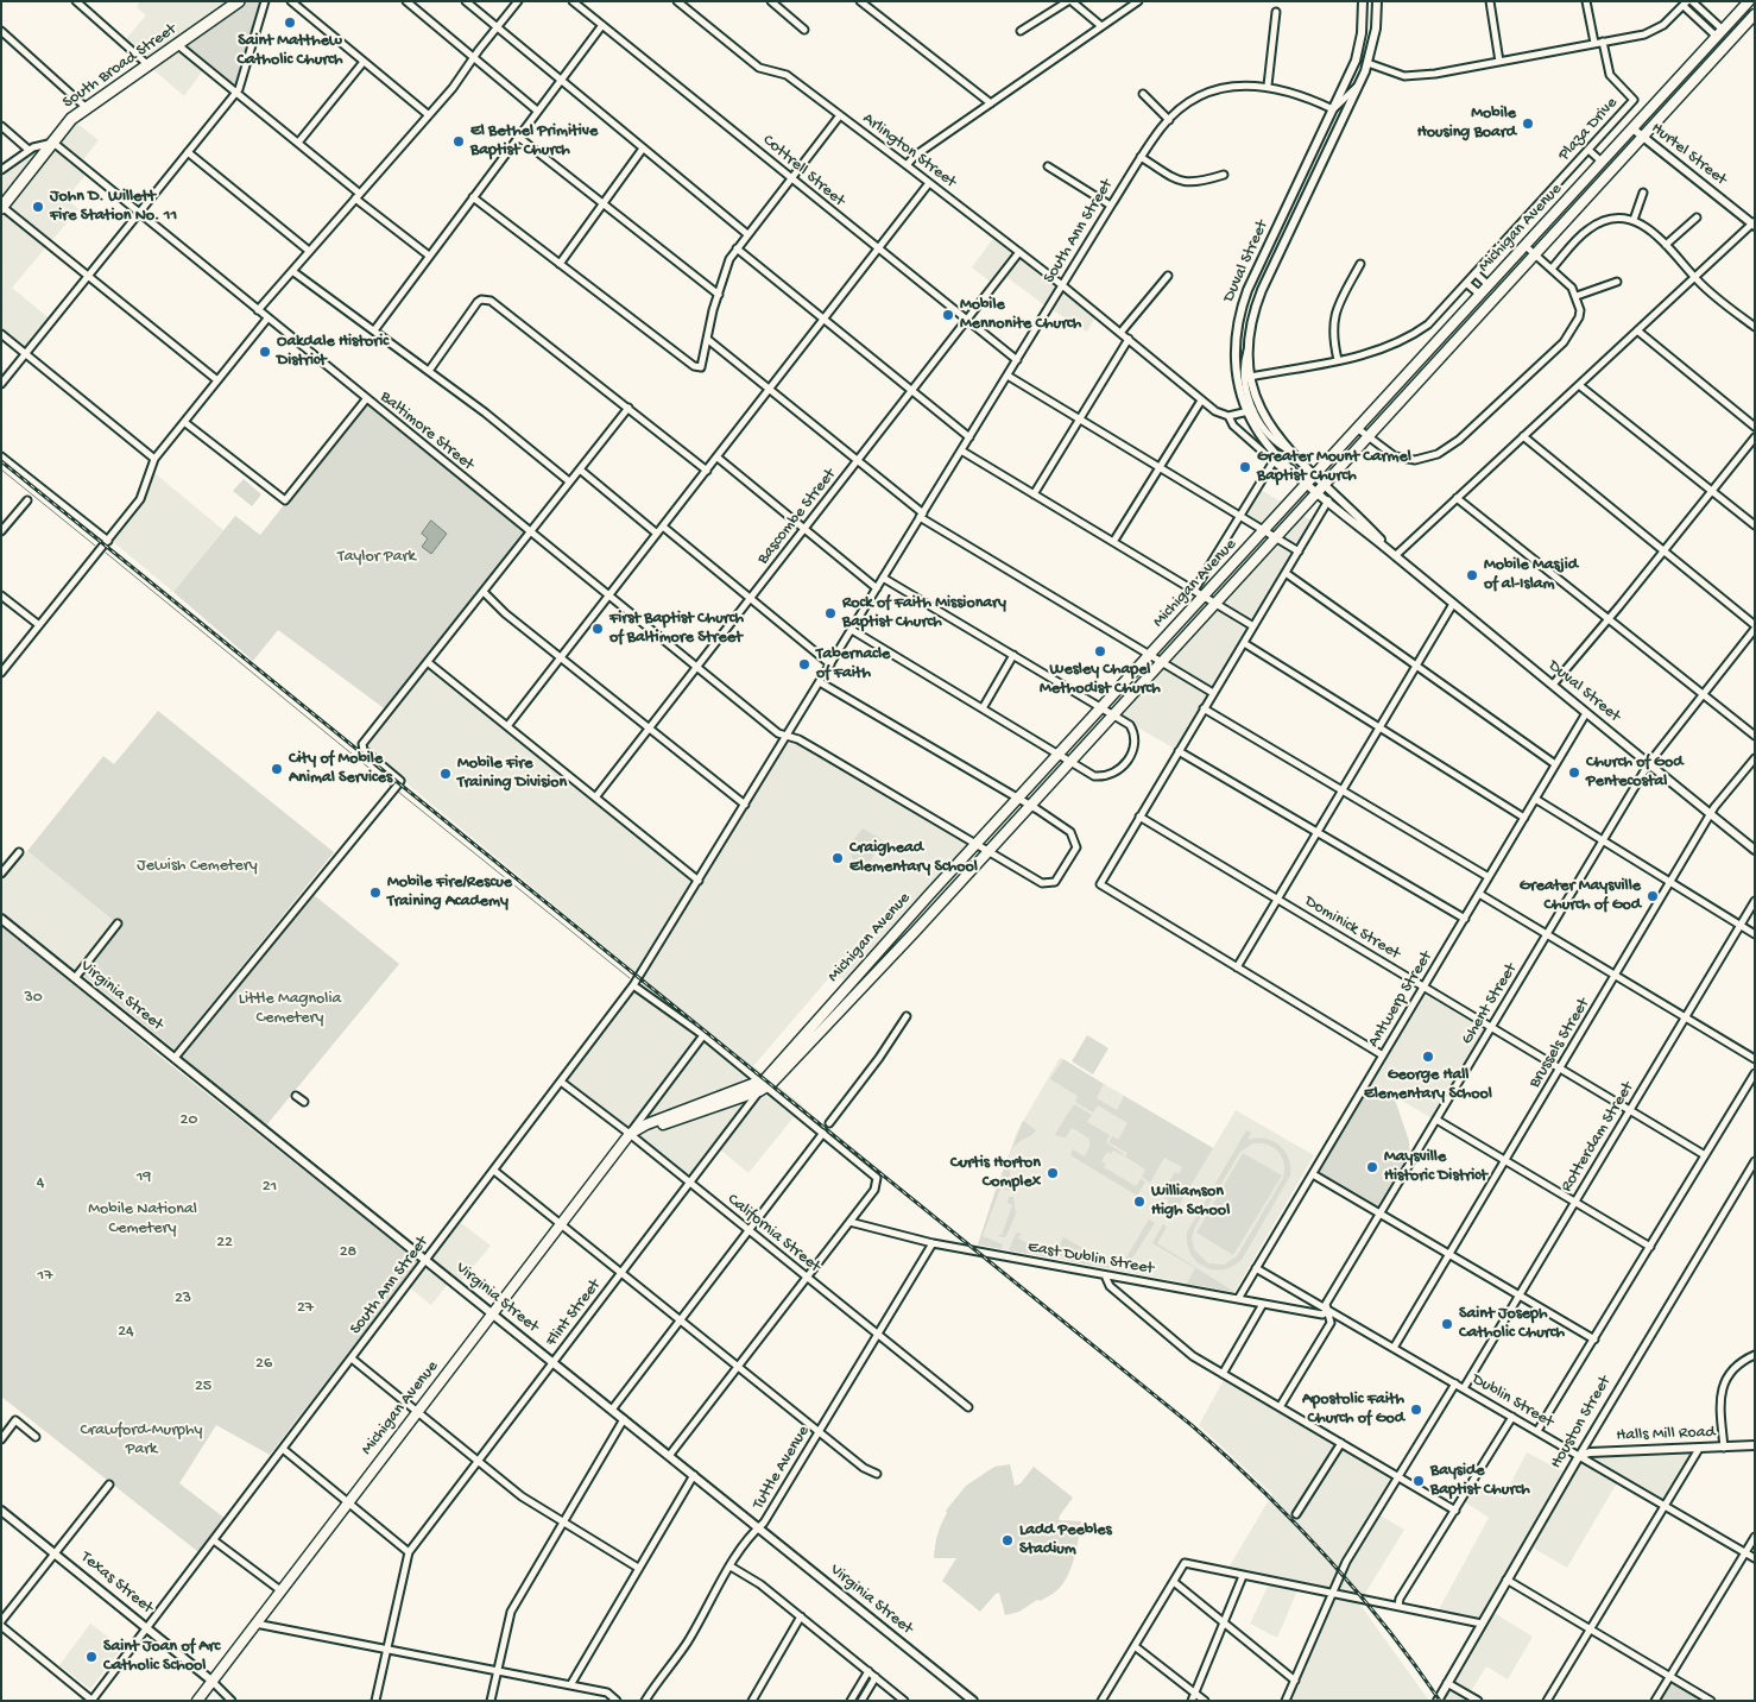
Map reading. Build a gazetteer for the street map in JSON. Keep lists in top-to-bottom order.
{
  "streets": {
    "main road": ["South Broad Street", "Michigan Avenue"],
    "street": [
      "Plaza Drive",
      "Arlington Street",
      "Hurtel Street",
      "Cottrell Street",
      "South Ann Street",
      "Duval Street",
      "Baltimore Street",
      "Bascombe Street",
      "Dominick Street",
      "Virginia Street",
      "Antwerp Street",
      "Ghent Street",
      "Brussels Street",
      "Rotterdam Street",
      "California Street",
      "East Dublin Street",
      "Flint Street",
      "Dublin Street",
      "Houston Street",
      "Halls Mill Road",
      "Tuttle Avenue",
      "Texas Street"
    ]
  },
  "crossings": [
    ["South Broad Street", "Baltimore Street"],
    ["Plaza Drive", "Duval Street"],
    ["Arlington Street", "South Ann Street"],
    ["Arlington Street", "Bascombe Street"],
    ["Hurtel Street", "Michigan Avenue"],
    ["Cottrell Street", "South Ann Street"],
    ["Cottrell Street", "Bascombe Street"],
    ["Michigan Avenue", "Duval Street"],
    ["Michigan Avenue", "Baltimore Street"],
    ["Michigan Avenue", "Virginia Street"],
    ["Michigan Avenue", "California Street"],
    ["Michigan Avenue", "Flint Street"],
    ["Michigan Avenue", "Texas Street"],
    ["South Ann Street", "Duval Street"],
    ["South Ann Street", "Baltimore Street"],
    ["South Ann Street", "Virginia Street"],
    ["South Ann Street", "California Street"],
    ["South Ann Street", "Texas Street"],
    ["Duval Street", "Antwerp Street"],
    ["Duval Street", "Ghent Street"],
    ["Duval Street", "Brussels Street"],
    ["Baltimore Street", "Bascombe Street"],
    ["Dominick Street", "Antwerp Street"],
    ["Dominick Street", "Ghent Street"],
    ["Dominick Street", "Brussels Street"],
    ["Dominick Street", "Rotterdam Street"],
    ["Virginia Street", "Flint Street"],
    ["Virginia Street", "Tuttle Avenue"],
    ["Antwerp Street", "East Dublin Street"],
    ["Antwerp Street", "Dublin Street"],
    ["Ghent Street", "East Dublin Street"],
    ["Ghent Street", "Dublin Street"],
    ["Brussels Street", "Dublin Street"],
    ["Rotterdam Street", "Dublin Street"],
    ["California Street", "Flint Street"],
    ["California Street", "Tuttle Avenue"],
    ["East Dublin Street", "Dublin Street"],
    ["East Dublin Street", "Tuttle Avenue"],
    ["Dublin Street", "Houston Street"],
    ["Dublin Street", "Halls Mill Road"],
    ["Houston Street", "Halls Mill Road"]
  ],
  "parks": [
    "Taylor Park",
    "Jewish Cemetery",
    "30",
    "Little Magnolia Cemetery",
    "20",
    "19",
    "4",
    "21",
    "Mobile National Cemetery",
    "22",
    "28",
    "17",
    "23",
    "27",
    "24",
    "26",
    "25",
    "Crawford-Murphy Park"
  ],
  "places": [
    "Saint Matthew Catholic Church",
    "Mobile Housing Board",
    "El Bethel Primitive Baptist Church",
    "John D. Willett Fire Station No. 11",
    "Mobile Mennonite Church",
    "Oakdale Historic District",
    "Greater Mount Carmel Baptist Church",
    "Mobile Masjid of al-Islam",
    "Rock of Faith Missionary Baptist Church",
    "First Baptist Church of Baltimore Street",
    "Wesley Chapel Methodist Church",
    "Tabernacle of Faith",
    "City of Mobile Animal Services",
    "Church of God Pentecostal",
    "Mobile Fire Training Division",
    "Craighead Elementary School",
    "Mobile Fire/Rescue Training Academy",
    "Greater Maysville Church of God",
    "George Hall Elementary School",
    "Maysville Historic District",
    "Curtis Horton Complex",
    "Williamson High School",
    "Saint Joseph Catholic Church",
    "Apostolic Faith Church of God",
    "Bayside Baptist Church",
    "Ladd Peebles Stadium",
    "Saint Joan of Arc Catholic School"
  ]
}
